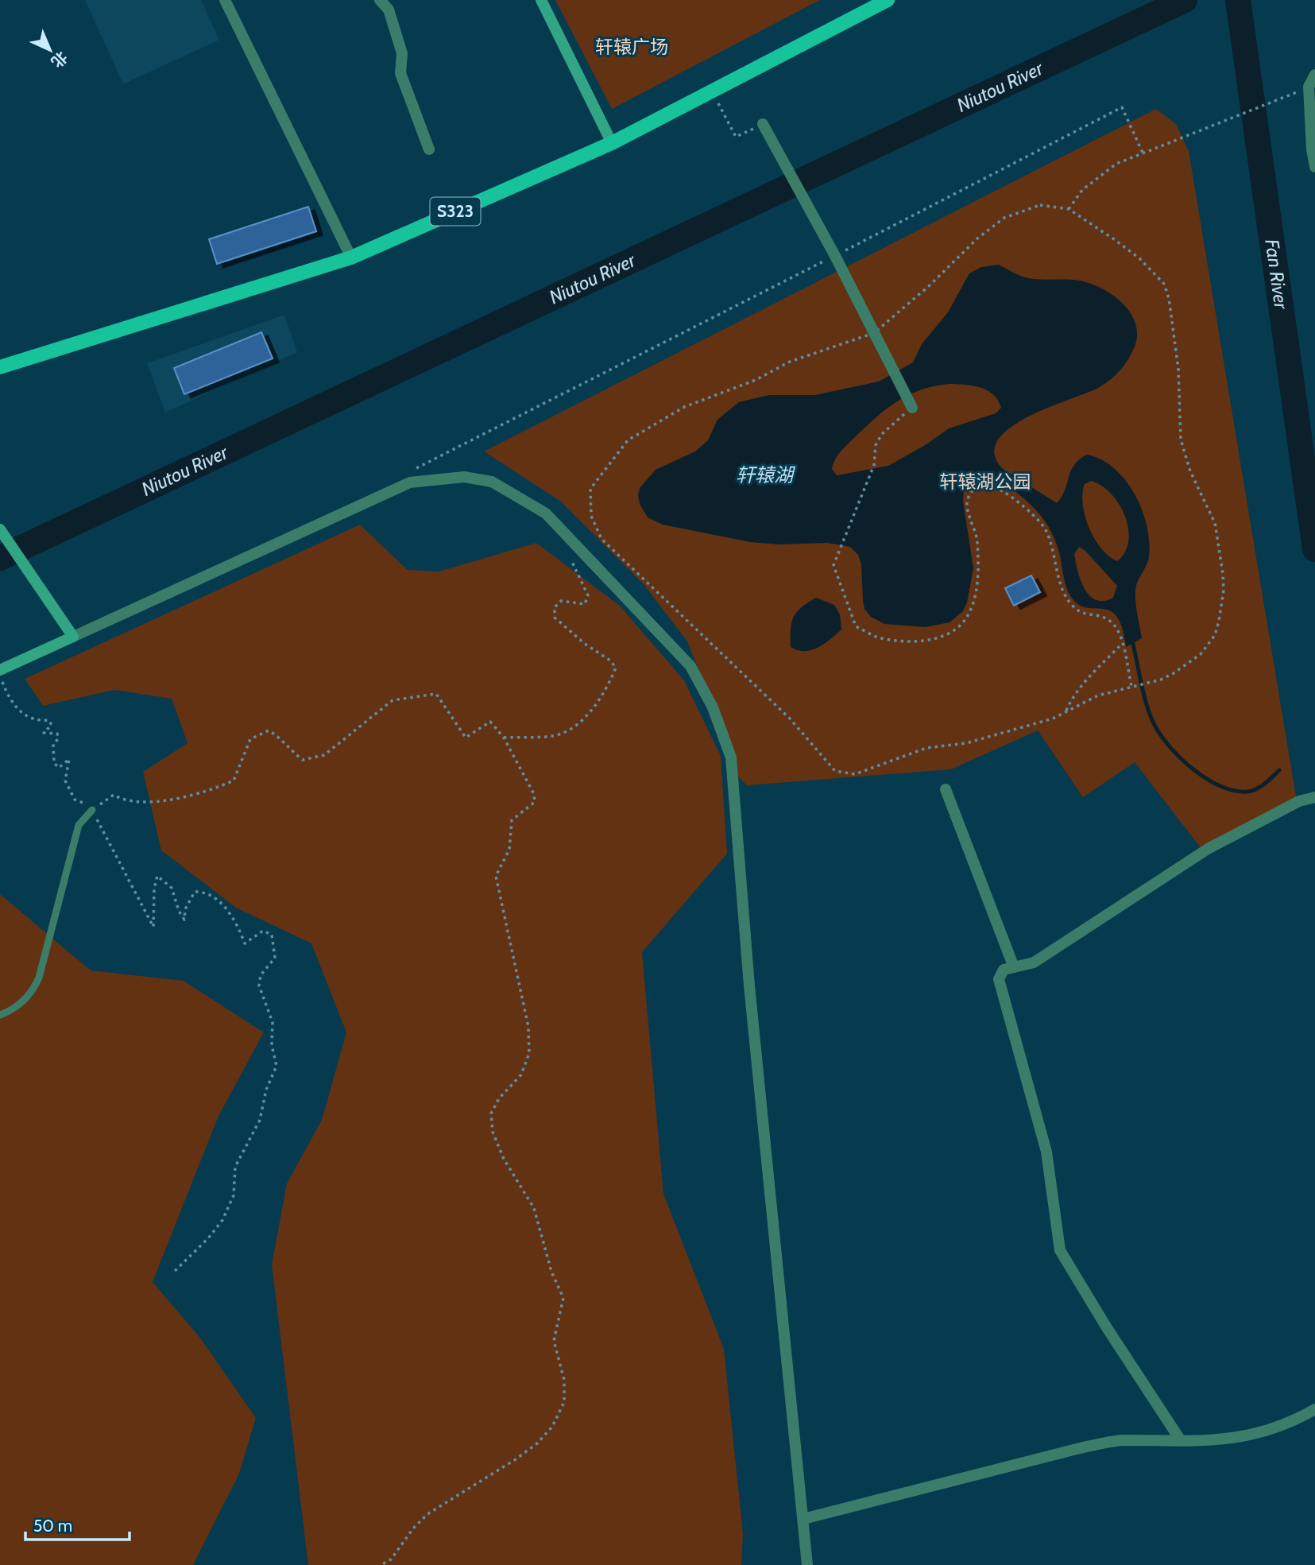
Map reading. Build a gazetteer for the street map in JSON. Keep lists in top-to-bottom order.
{
  "streets": {
    "main road": ["S323"]
  },
  "water": ["Niutou River", "Fan River", "轩辕湖"],
  "parks": ["轩辕广场", "轩辕湖公园"],
  "scale_bar": "50 m",
  "north": "bottom right"
}
